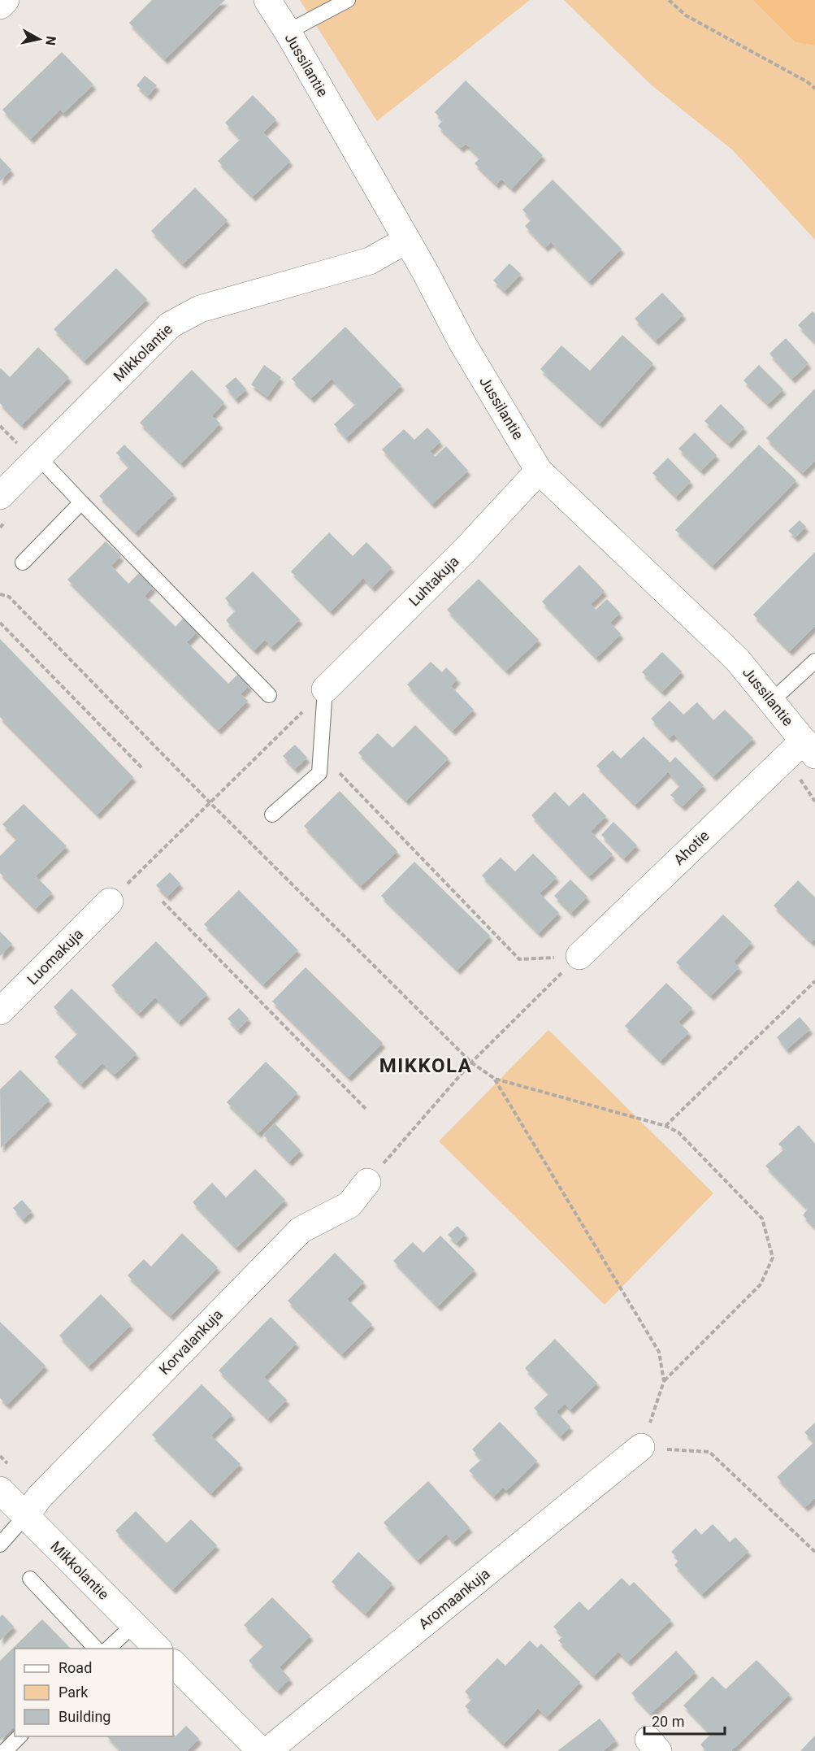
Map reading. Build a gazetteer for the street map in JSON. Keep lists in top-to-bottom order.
{
  "streets": {
    "street": [
      "Jussilantie",
      "Mikkolantie",
      "Luhtakuja",
      "Ahotie",
      "Luomakuja",
      "Korvalankuja",
      "Aromaankuja"
    ]
  },
  "crossings": [
    ["Jussilantie", "Mikkolantie"],
    ["Jussilantie", "Luhtakuja"],
    ["Jussilantie", "Ahotie"],
    ["Mikkolantie", "Korvalankuja"]
  ],
  "districts": ["MIKKOLA"],
  "legend": ["Road", "Park", "Building"],
  "scale_bar": "20 m",
  "north": "right"
}
